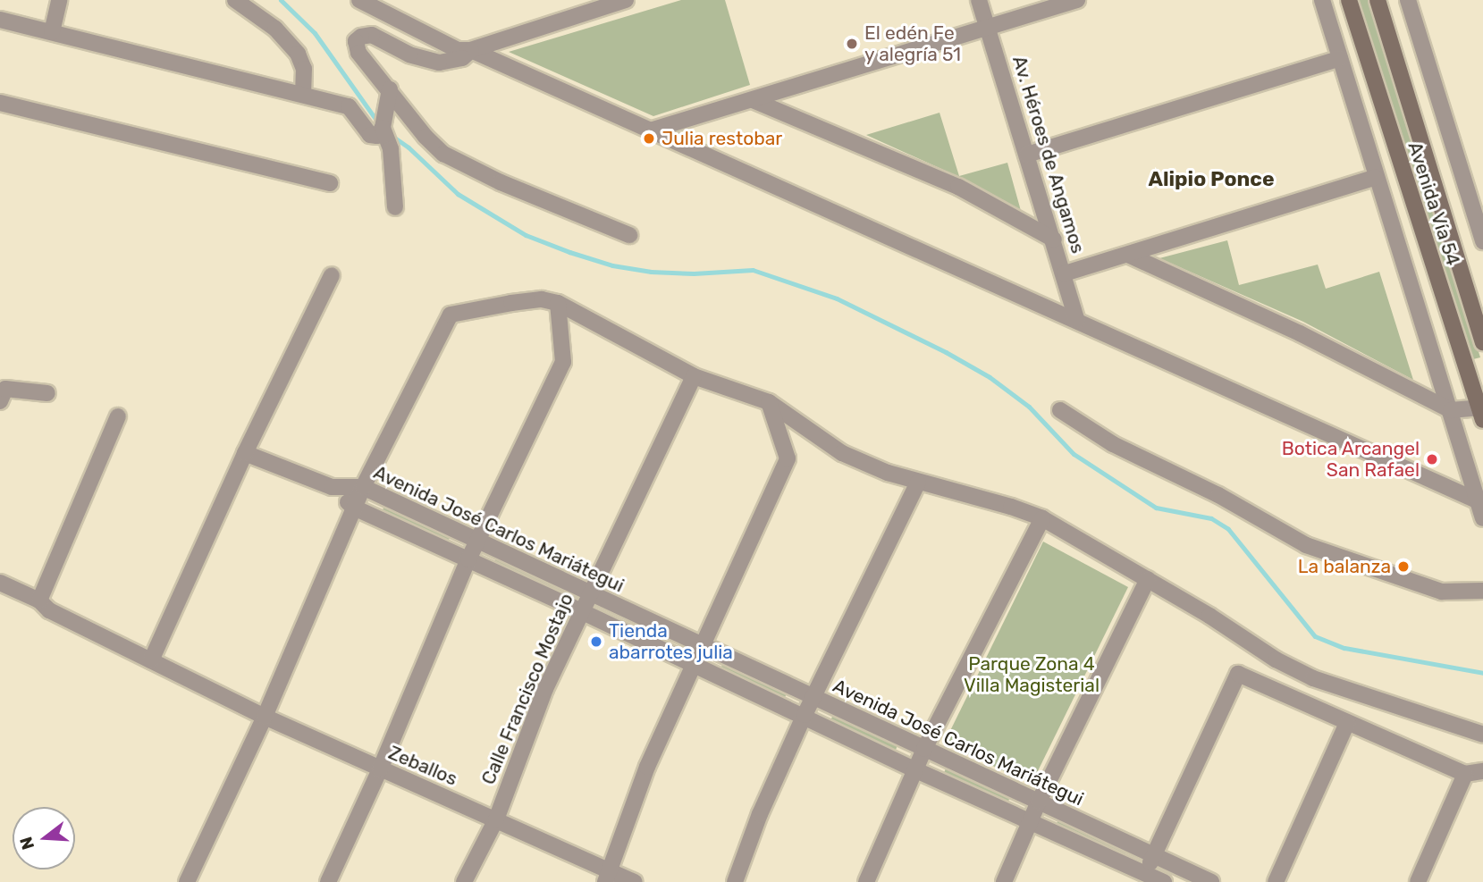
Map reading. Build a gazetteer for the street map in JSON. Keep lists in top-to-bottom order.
{
  "streets": {
    "main road": ["Avenida Vía 54"],
    "street": [
      "Av. Héroes de Angamos",
      "Avenida José Carlos Mariátegui",
      "Calle Francisco Mostajo",
      "Zeballos"
    ]
  },
  "crossings": [
    ["Avenida José Carlos Mariátegui", "Calle Francisco Mostajo"],
    ["Calle Francisco Mostajo", "Zeballos"]
  ],
  "districts": ["Alipio Ponce"],
  "parks": ["Parque Zona 4 Villa Magisterial"],
  "places": [
    "El edén Fe y alegría 51",
    "Julia restobar",
    "Botica Arcangel San Rafael",
    "La balanza",
    "Tienda abarrotes julia"
  ],
  "north": "left"
}
